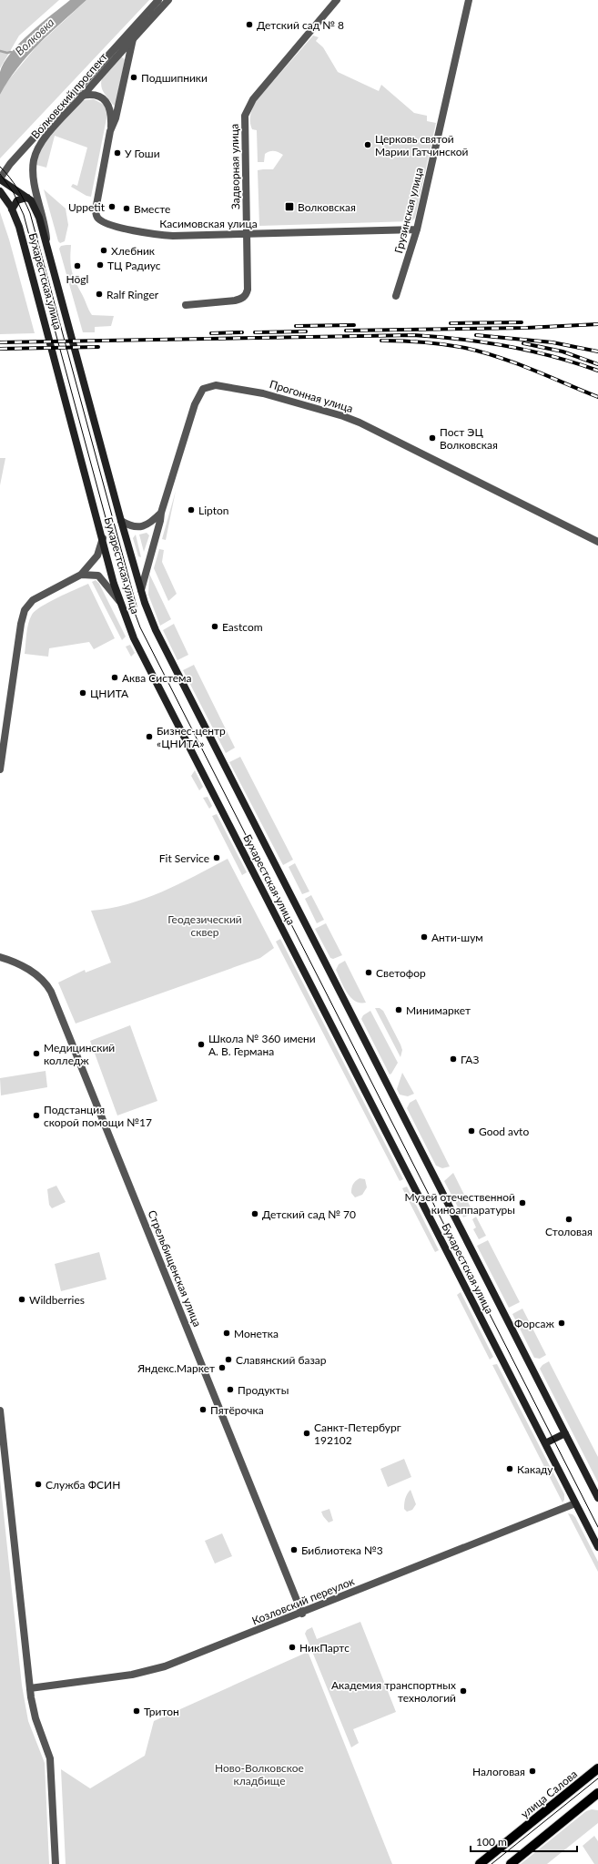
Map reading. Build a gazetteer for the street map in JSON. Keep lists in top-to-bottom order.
{
  "streets": {
    "main road": ["Бухарестская улица", "улица Салова"],
    "street": [
      "Волковский проспект",
      "Задворная улица",
      "Грузинская улица",
      "Касимовская улица",
      "Прогонная улица",
      "Стрельбищенская улица",
      "Козловский переулок"
    ]
  },
  "crossings": [
    ["Волковский проспект", "Касимовская улица"],
    ["Волковский проспект", "Бухарестская улица"],
    ["Задворная улица", "Касимовская улица"],
    ["Грузинская улица", "Касимовская улица"],
    ["Бухарестская улица", "Прогонная улица"],
    ["Бухарестская улица", "Козловский переулок"],
    ["Стрельбищенская улица", "Козловский переулок"]
  ],
  "water": ["Волковка"],
  "parks": ["Геодезический сквер", "Ново-Волковское кладбище"],
  "places": {
    "other": [
      "Детский сад № 8",
      "Подшипники",
      "Церковь святой Марии Гатчинской",
      "У Гоши",
      "Uppetit",
      "Вместе",
      "Хлебник",
      "ТЦ Радиус",
      "Hōgl",
      "Ralf Ringer",
      "Пост ЭЦ Волковская",
      "Lipton",
      "Eastcom",
      "Аква Система",
      "ЦНИТА",
      "Бизнес-центр «ЦНИТА»",
      "Fit Service",
      "Анти-шум",
      "Светофор",
      "Минимаркет",
      "Школа № 360 имени А. В. Германа",
      "Медицинский колледж",
      "ГАЗ",
      "Подстанция скорой помощи №17",
      "Good avto",
      "Музей отечественной киноаппаратуры",
      "Детский сад № 70",
      "Столовая",
      "Wildberries",
      "Форсаж",
      "Монетка",
      "Славянский базар",
      "Яндекс.Маркет",
      "Продукты",
      "Пятёрочка",
      "Санкт-Петербург 192102",
      "Какаду",
      "Служба ФСИН",
      "Библиотека №3",
      "НикПартс",
      "Академия транспортных технологий",
      "Тритон",
      "Налоговая"
    ],
    "transit": ["Волковская"]
  },
  "scale_bar": "100 m"
}
